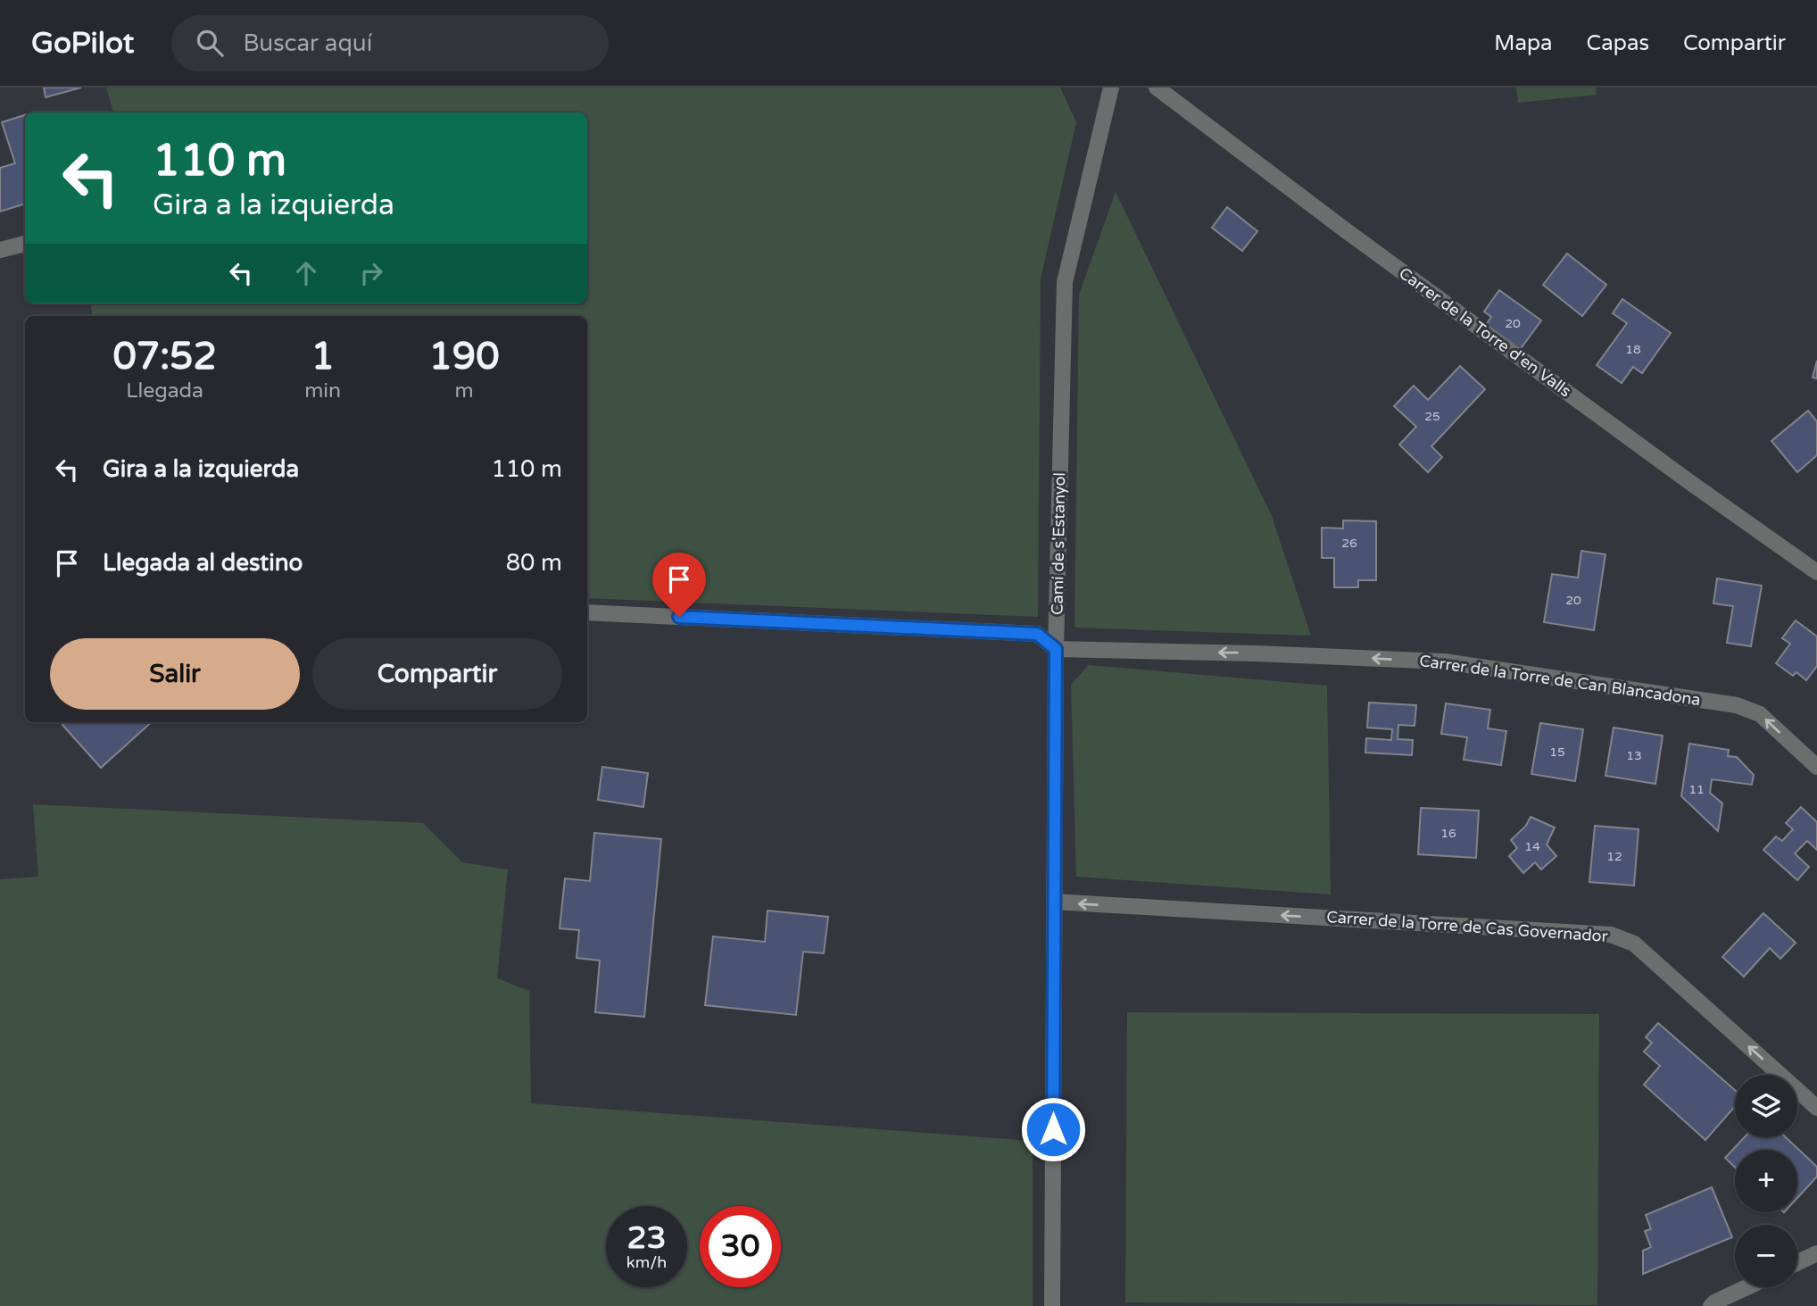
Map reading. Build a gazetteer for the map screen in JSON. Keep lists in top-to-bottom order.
{
  "streets": {
    "street": [
      "Carrer de la Torre d'en Valls",
      "Camí de s'Estanyol",
      "Carrer de la Torre de Can Blancadona",
      "Carrer de la Torre de Cas Governador"
    ]
  },
  "crossings": [
    ["Camí de s'Estanyol", "Carrer de la Torre de Can Blancadona"],
    ["Camí de s'Estanyol", "Carrer de la Torre de Cas Governador"]
  ],
  "one_way": ["Carrer de la Torre de Can Blancadona", "Carrer de la Torre de Cas Governador"],
  "house_numbers": [
    "20",
    "18",
    "25",
    "26",
    "20",
    "15",
    "13",
    "11",
    "16",
    "14",
    "12"
  ],
  "page": {
    "header": "GoPilot",
    "search": "Buscar aquí",
    "nav": ["Mapa", "Capas", "Compartir"],
    "turn": ["110 m", "Gira a la izquierda"],
    "eta": [
      "07:52",
      "Llegada",
      "1",
      "min",
      "190",
      "m"
    ],
    "list": [
      {
        "name": "Gira a la izquierda",
        "value": "110 m"
      },
      {
        "name": "Llegada al destino",
        "value": "80 m"
      }
    ],
    "buttons": ["Salir", "Compartir"],
    "map_buttons": ["+", "−"],
    "speed": "23 km/h",
    "limit": "30"
  }
}
